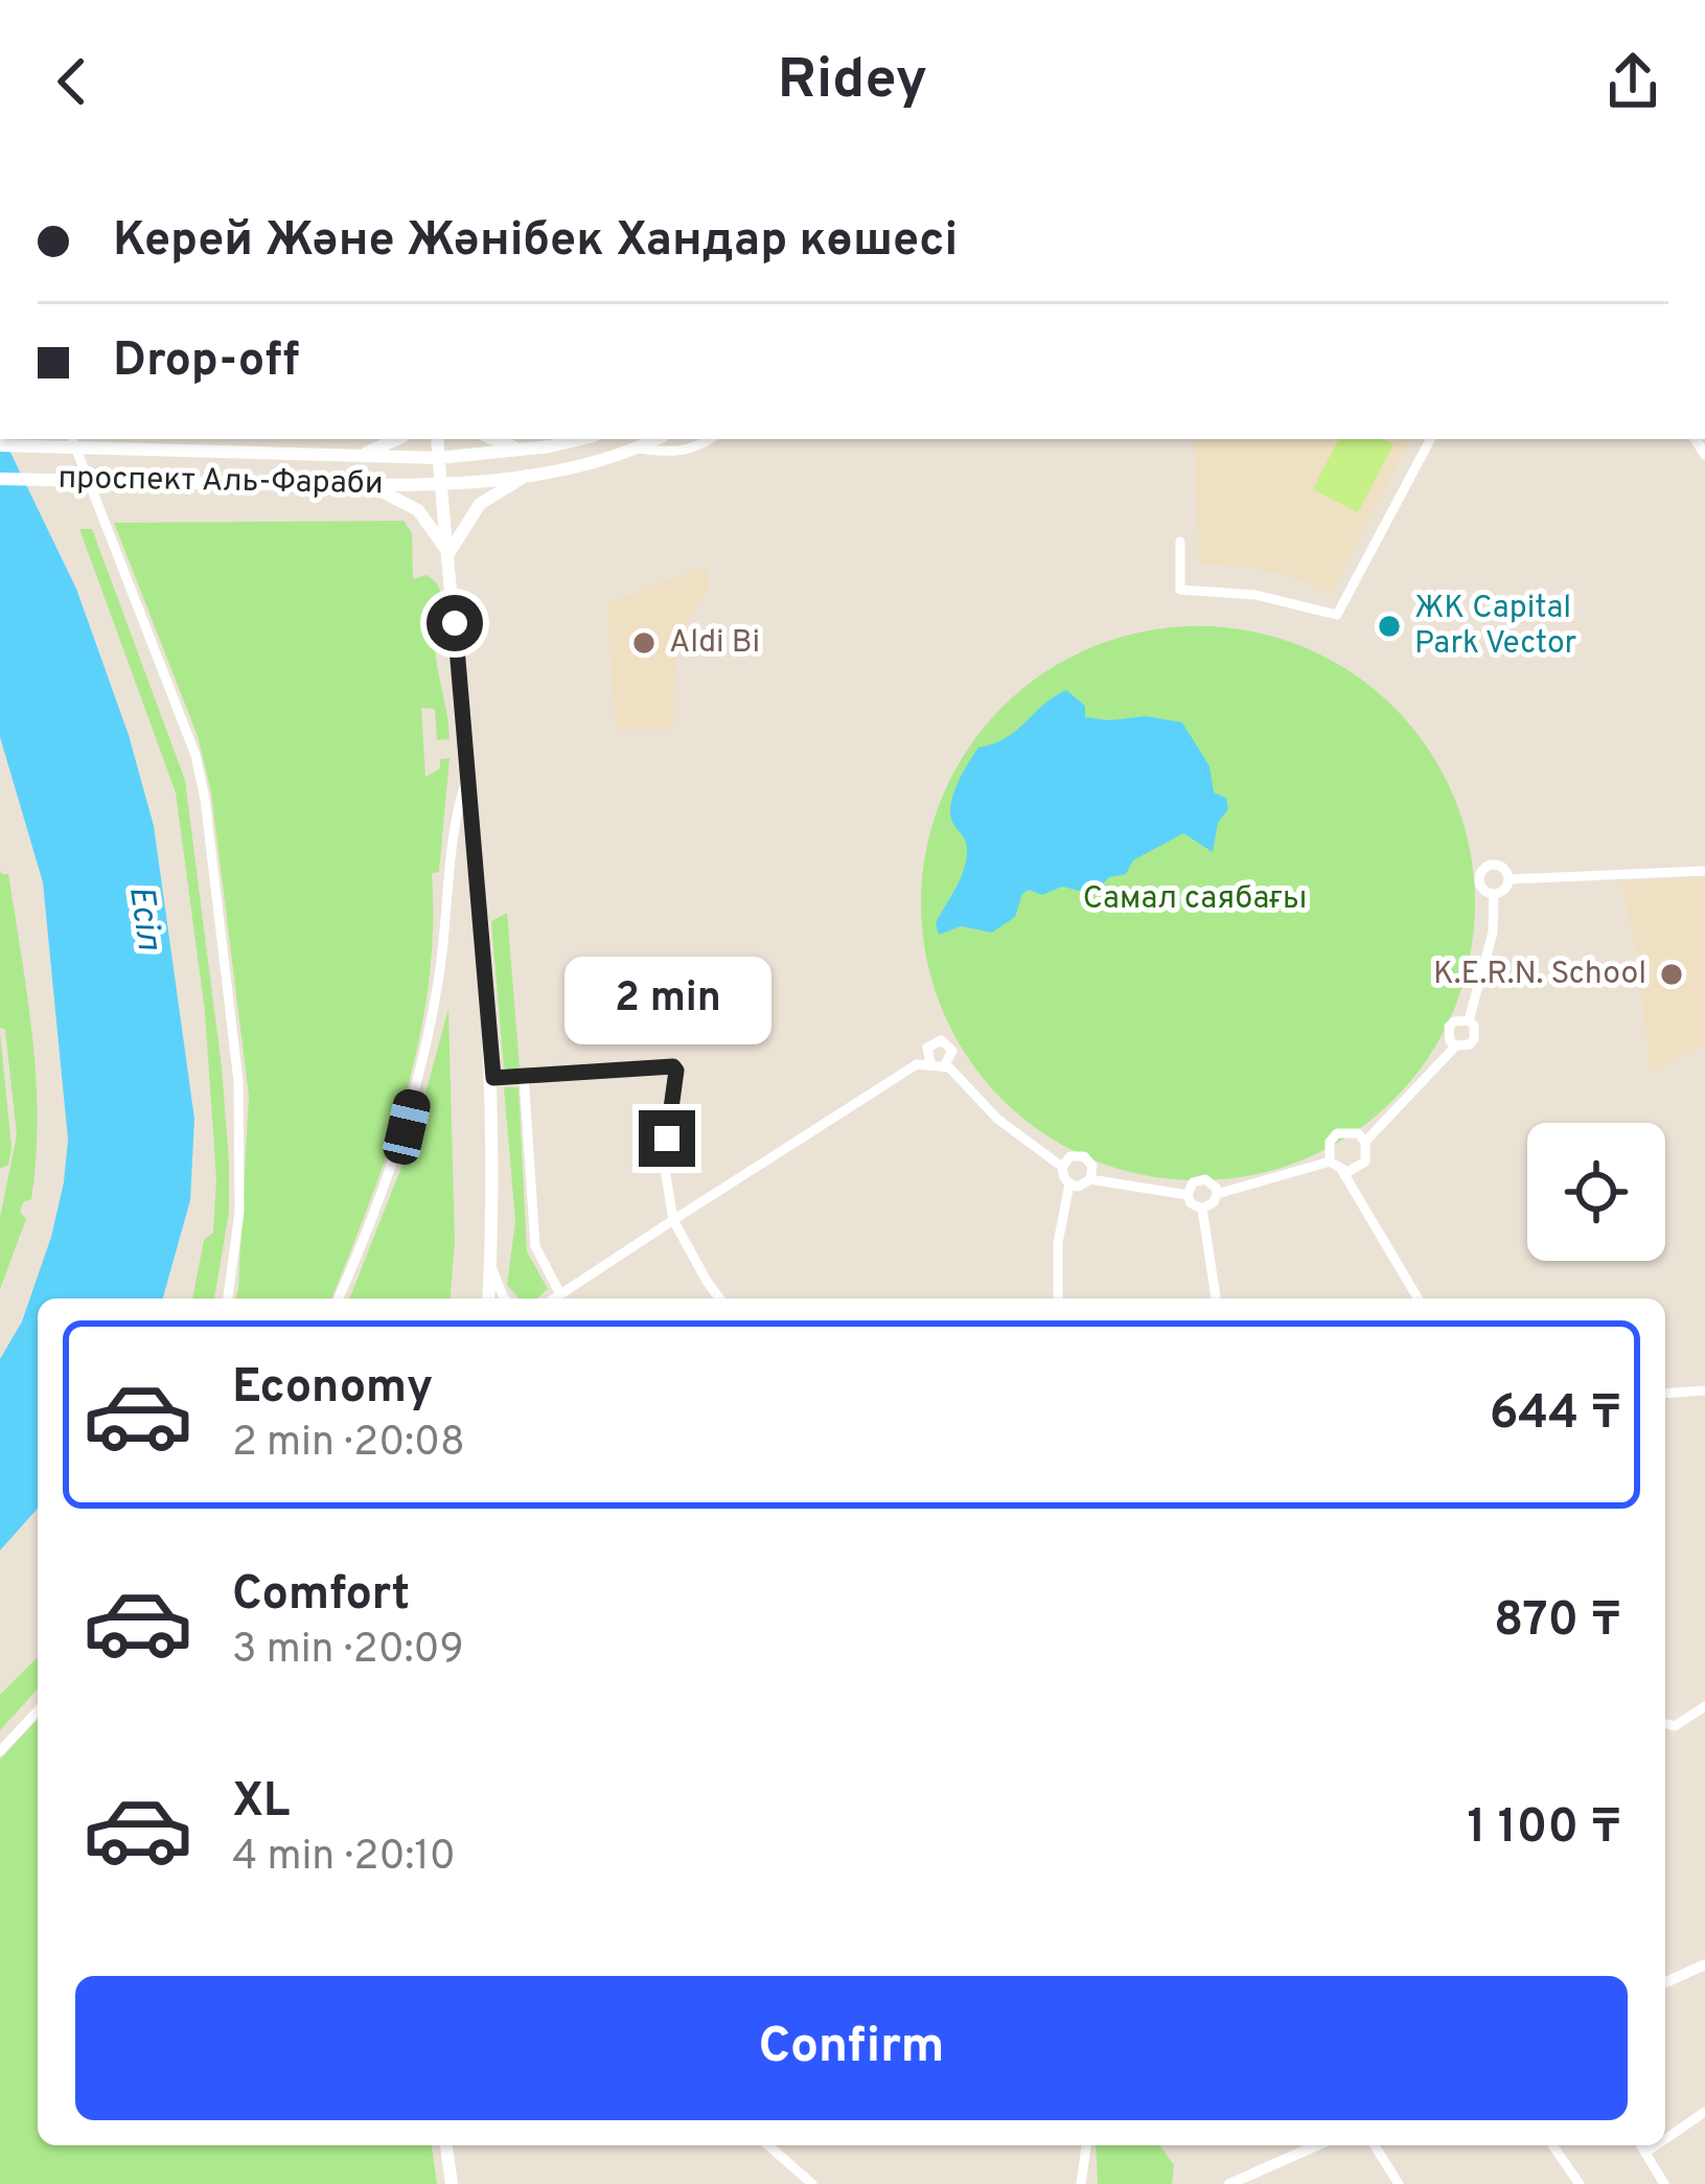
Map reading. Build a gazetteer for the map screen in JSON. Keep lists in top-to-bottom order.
{
  "streets": {
    "main road": ["проспект Аль-Фараби"]
  },
  "water": ["Есіл"],
  "parks": ["Самал саябағы"],
  "places": ["ЖК Capital Park Vector", "Aldi Bi", "K.E.R.N. School"],
  "page": {
    "header": "Ridey",
    "banner": ["Керей Және Жәнібек Хандар көшесі", "Drop-off"],
    "bubble": "2 min",
    "list": [
      {
        "name": "Economy",
        "note": "2 min · 20:08",
        "value": "644 ₸"
      },
      {
        "name": "Comfort",
        "note": "3 min · 20:09",
        "value": "870 ₸"
      },
      {
        "name": "XL",
        "note": "4 min · 20:10",
        "value": "1 100 ₸"
      }
    ],
    "buttons": "Confirm"
  }
}
